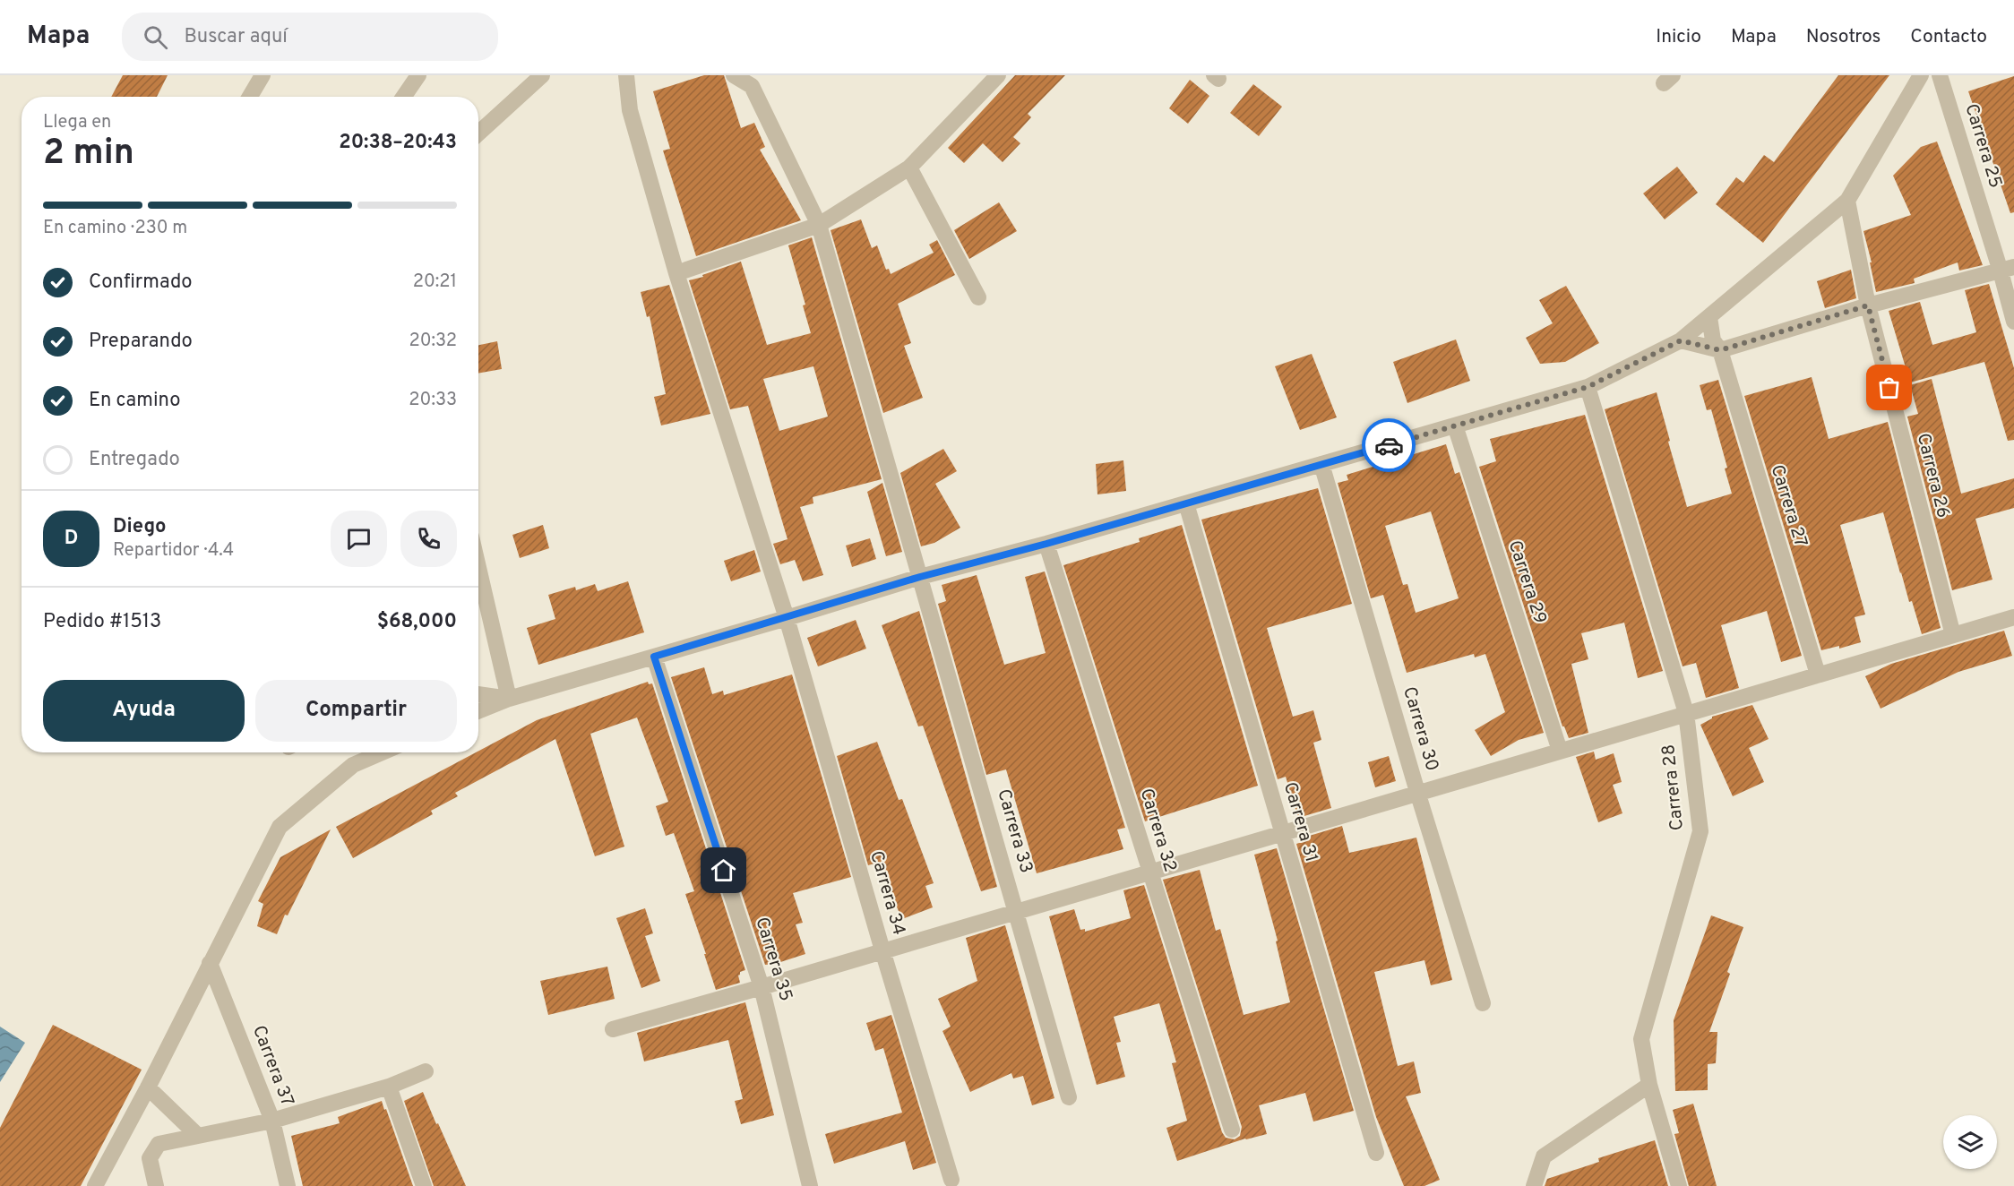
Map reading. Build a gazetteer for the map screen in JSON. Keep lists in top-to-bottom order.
{
  "streets": {
    "street": [
      "Carrera 25",
      "Carrera 26",
      "Carrera 27",
      "Carrera 29",
      "Carrera 30",
      "Carrera 28",
      "Carrera 31",
      "Carrera 32",
      "Carrera 33",
      "Carrera 34",
      "Carrera 35",
      "Carrera 37"
    ]
  },
  "page": {
    "header": "Mapa",
    "search": "Buscar aquí",
    "nav": [
      "Inicio",
      "Mapa",
      "Nosotros",
      "Contacto"
    ],
    "heading": ["2 min", "Llega en", "20:38–20:43"],
    "panel": [
      "Diego",
      "Repartidor · 4.4",
      "Pedido #1513",
      "$68,000"
    ],
    "bar": "En camino · 230 m",
    "list": [
      ["Confirmado", "20:21"],
      ["Preparando", "20:32"],
      ["En camino", "20:33"],
      "Entregado"
    ],
    "round": "D",
    "buttons": ["Ayuda", "Compartir"]
  }
}
